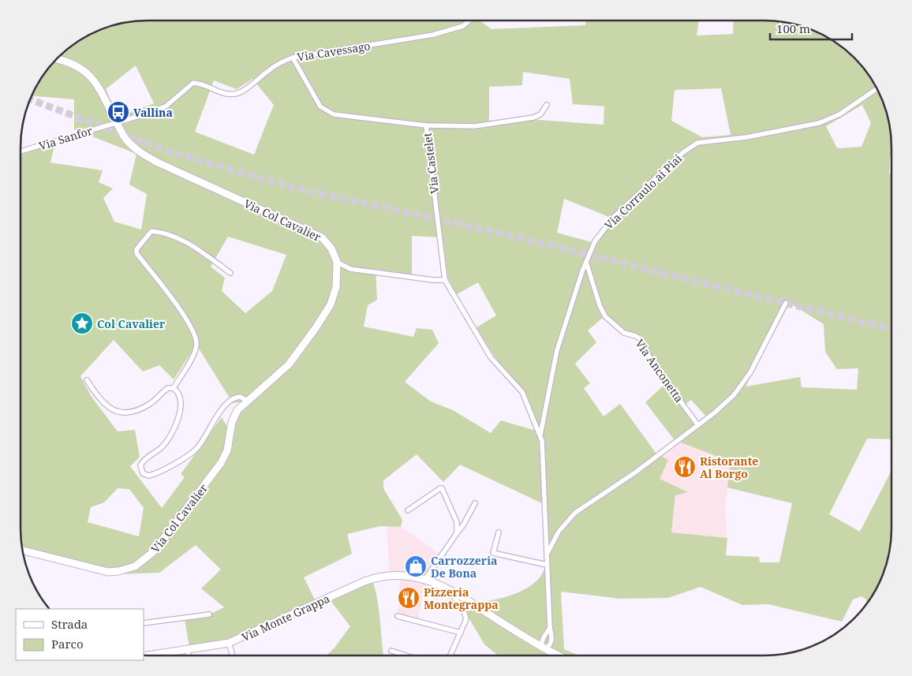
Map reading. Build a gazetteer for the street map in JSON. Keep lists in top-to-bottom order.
{
  "streets": {
    "main road": ["Via Col Cavalier", "Via Monte Grappa"],
    "street": [
      "Via Cavessago",
      "Via Sanfor",
      "Via Castelet",
      "Via Corraulo ai Piai",
      "Via Anconetta"
    ]
  },
  "crossings": [
    ["Via Cavessago", "Via Sanfor"],
    ["Via Cavessago", "Via Col Cavalier"],
    ["Via Sanfor", "Via Col Cavalier"],
    ["Via Castelet", "Via Corraulo ai Piai"],
    ["Via Corraulo ai Piai", "Via Anconetta"]
  ],
  "places": {
    "bus stop": ["Vallina"],
    "place": ["Col Cavalier"],
    "restaurant": ["Ristorante Al Borgo", "Pizzeria Montegrappa"],
    "shop": ["Carrozzeria De Bona"]
  },
  "legend": ["Strada", "Parco"],
  "scale_bar": "100 m"
}
